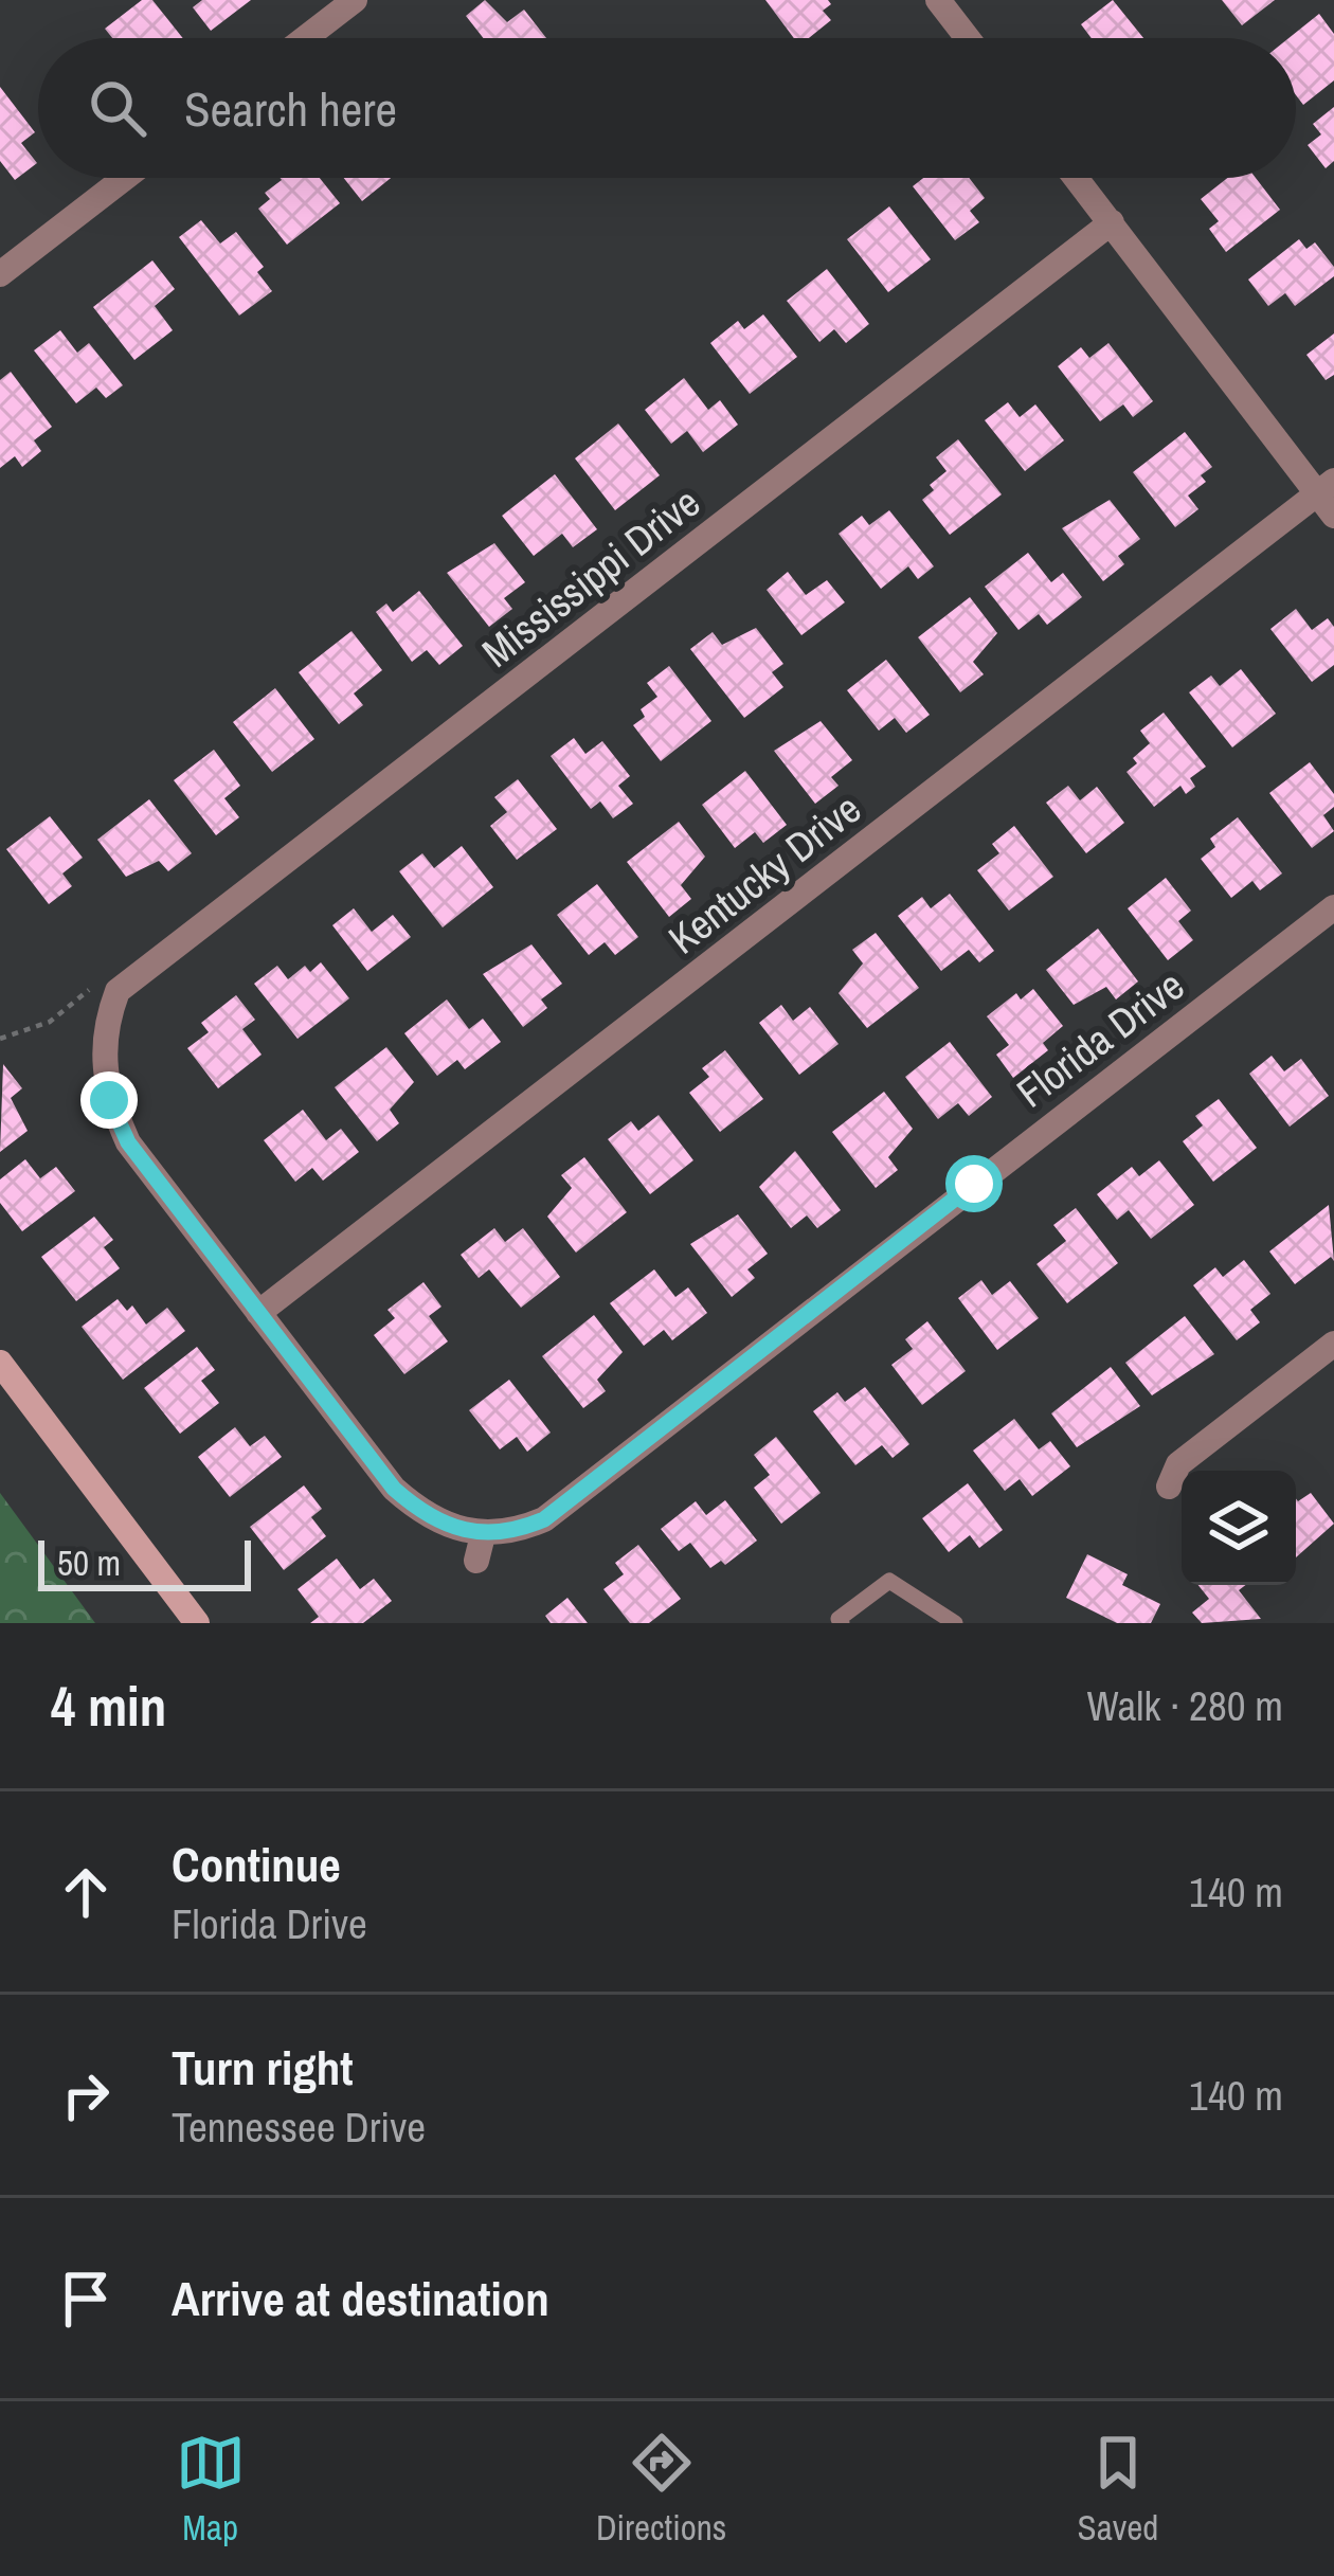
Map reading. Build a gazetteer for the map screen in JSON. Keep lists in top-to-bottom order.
{
  "streets": {
    "street": ["Mississippi Drive", "Kentucky Drive", "Florida Drive"]
  },
  "crossings": [
    ["Kentucky Drive", "Florida Drive"]
  ],
  "scale_bar": "50 m",
  "page": {
    "search": "Search here",
    "scale": "50 m",
    "heading": ["4 min", "Walk · 280 m"],
    "list": [
      ["Continue", "Florida Drive", "140 m"],
      ["Turn right", "Tennessee Drive", "140 m"],
      "Arrive at destination"
    ],
    "nav": ["Map", "Directions", "Saved"]
  }
}
